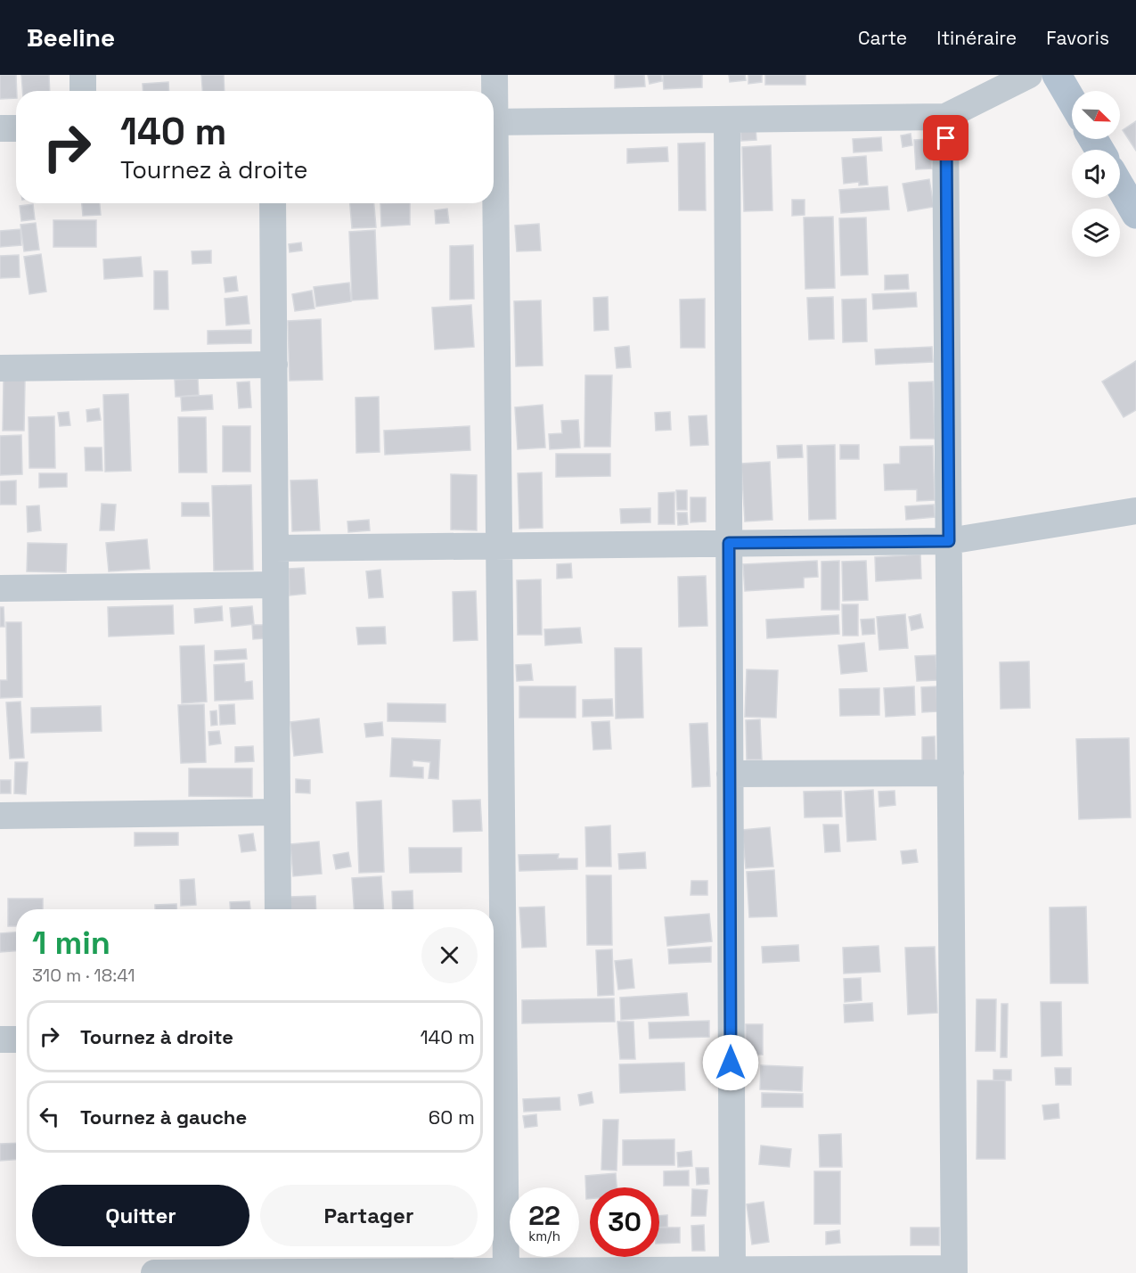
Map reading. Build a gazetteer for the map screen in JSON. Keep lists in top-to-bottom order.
{
  "north": "bottom right",
  "page": {
    "header": "Beeline",
    "nav": ["Carte", "Itinéraire", "Favoris"],
    "turn": ["140 m", "Tournez à droite"],
    "heading": ["1 min", "310 m · 18:41"],
    "list": [
      {
        "name": "Tournez à droite",
        "value": "140 m"
      },
      {
        "name": "Tournez à gauche",
        "value": "60 m"
      }
    ],
    "buttons": ["Quitter", "Partager"],
    "speed": "22 km/h",
    "limit": "30"
  }
}
